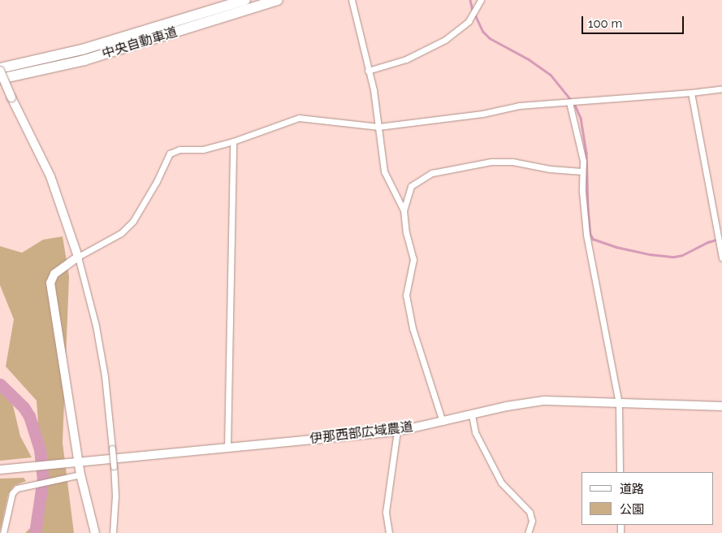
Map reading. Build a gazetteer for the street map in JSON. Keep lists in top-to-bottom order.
{
  "streets": {
    "highway": ["中央自動車道"],
    "street": ["伊那西部広域農道"]
  },
  "legend": ["道路", "公園"],
  "scale_bar": "100 m"
}
